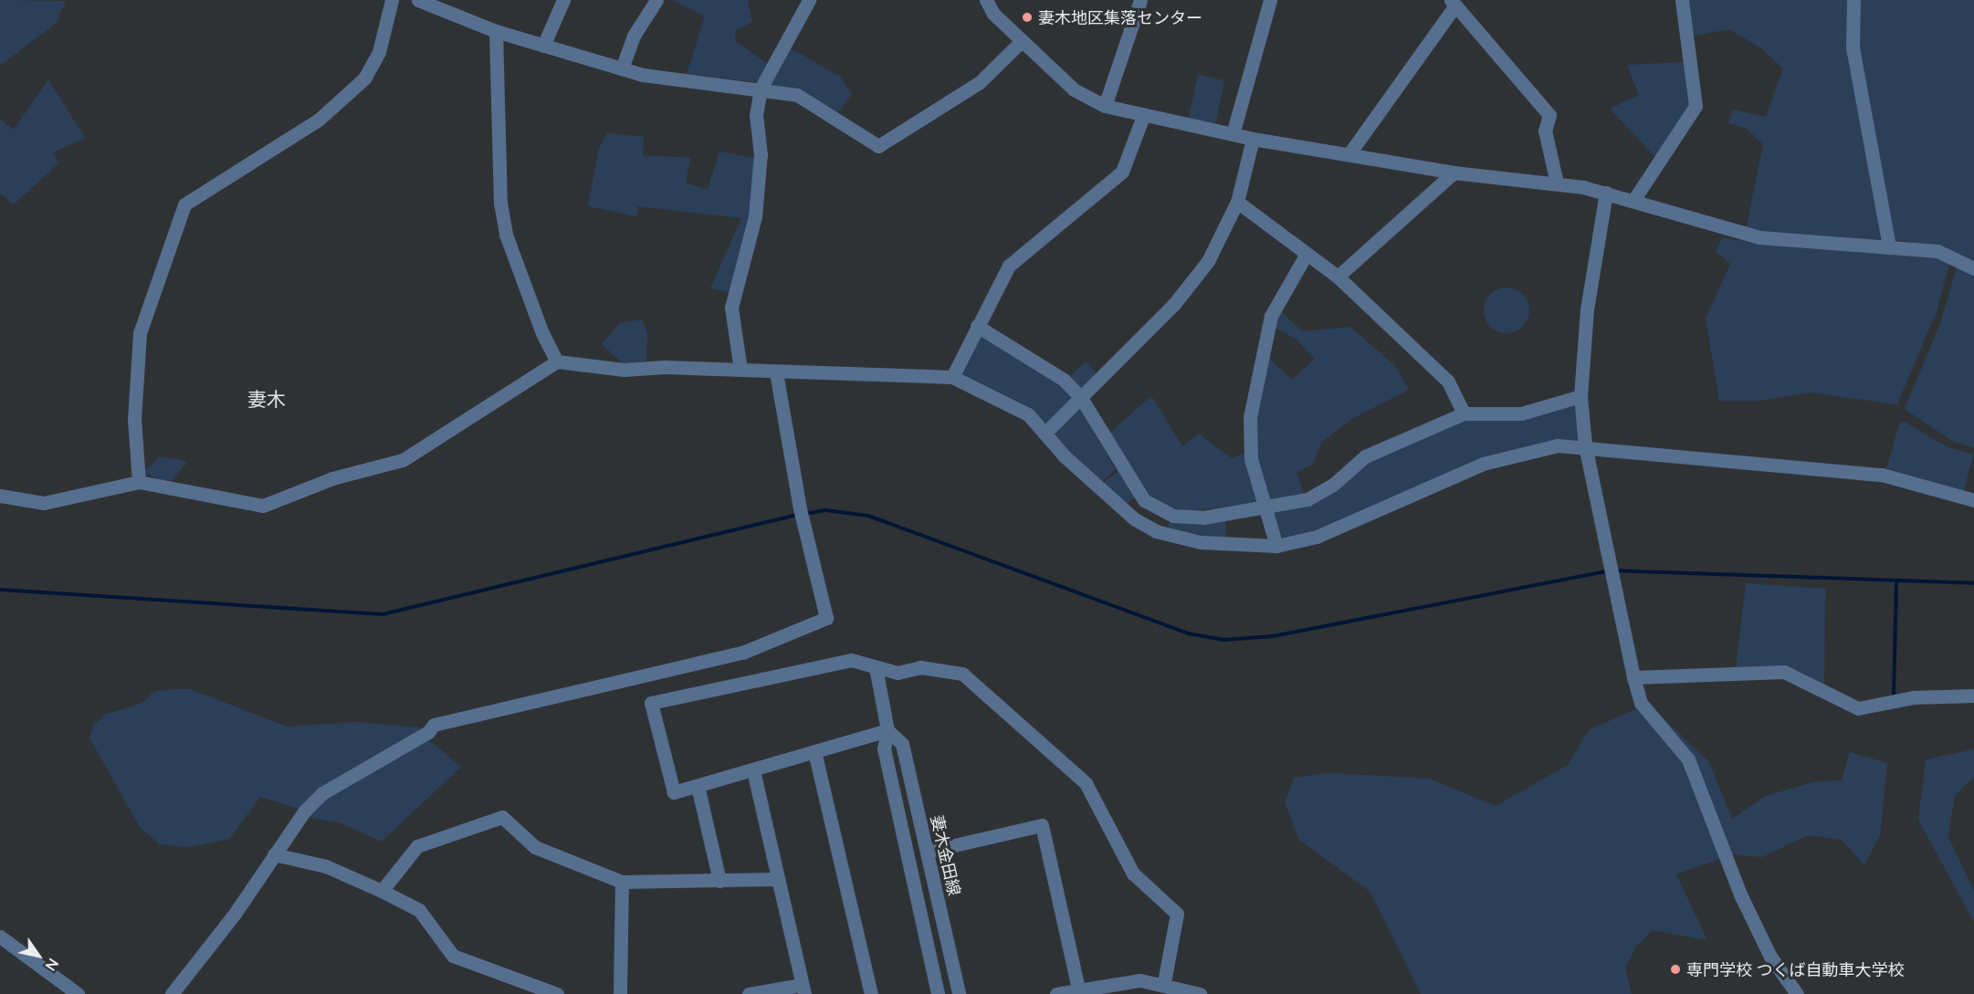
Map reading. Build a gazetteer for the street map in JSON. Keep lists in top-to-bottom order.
{
  "streets": {
    "street": ["妻木金田線"]
  },
  "districts": ["妻木"],
  "places": ["妻木地区集落センター", "専門学校 つくば自動車大学校"],
  "north": "bottom right"
}
